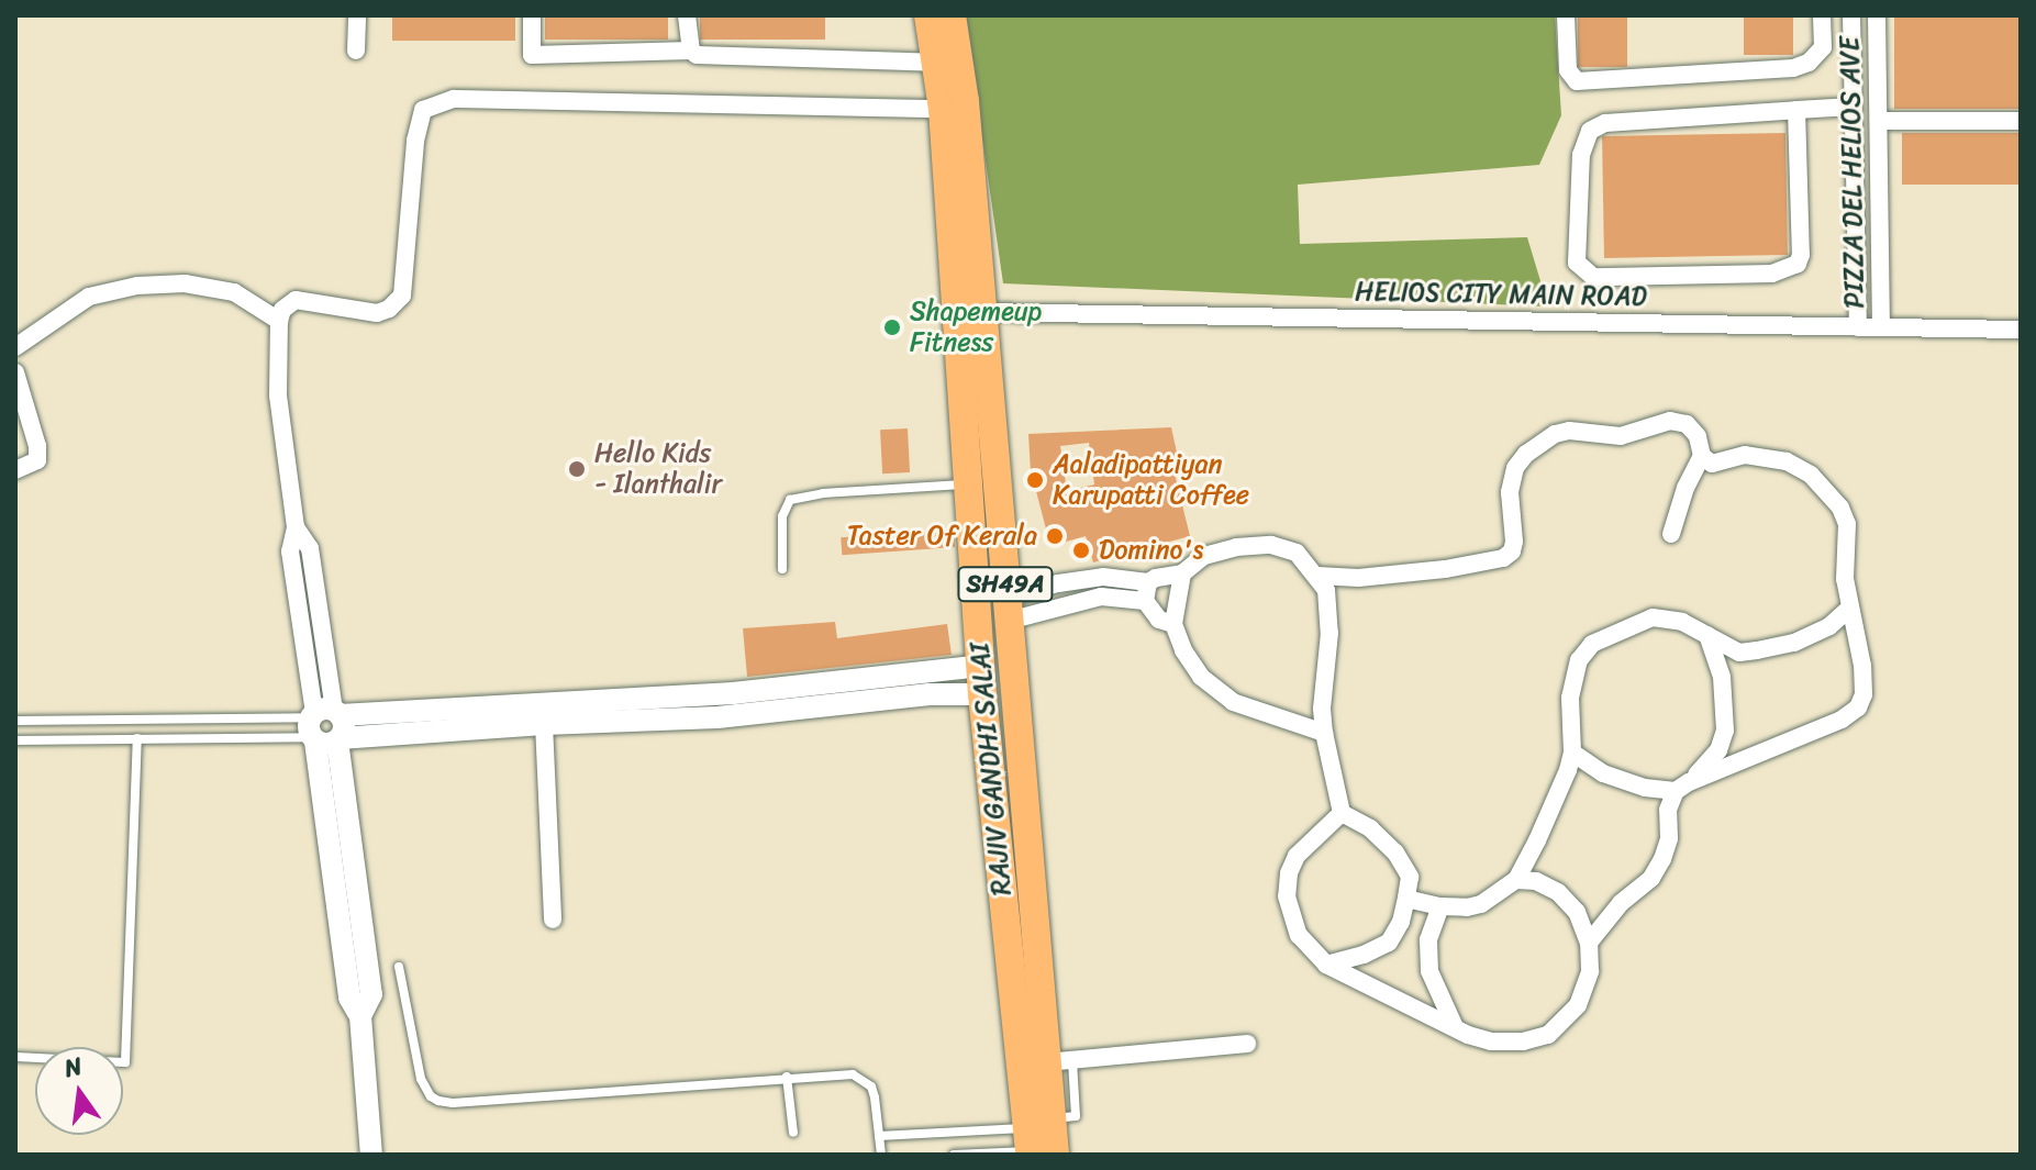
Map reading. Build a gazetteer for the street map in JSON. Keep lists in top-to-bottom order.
{
  "streets": {
    "main road": ["SH49A", "RAJIV GANDHI SALAI"],
    "street": ["PIZZA DEL HELIOS AVE", "HELIOS CITY MAIN ROAD"]
  },
  "crossings": [
    ["PIZZA DEL HELIOS AVE", "HELIOS CITY MAIN ROAD"],
    ["HELIOS CITY MAIN ROAD", "RAJIV GANDHI SALAI"]
  ],
  "places": [
    "Shapemeup Fitness",
    "Hello Kids - Ilanthalir",
    "Aaladipattiyan Karupatti Coffee",
    "Taster Of Kerala",
    "Domino's"
  ],
  "north": "top"
}
